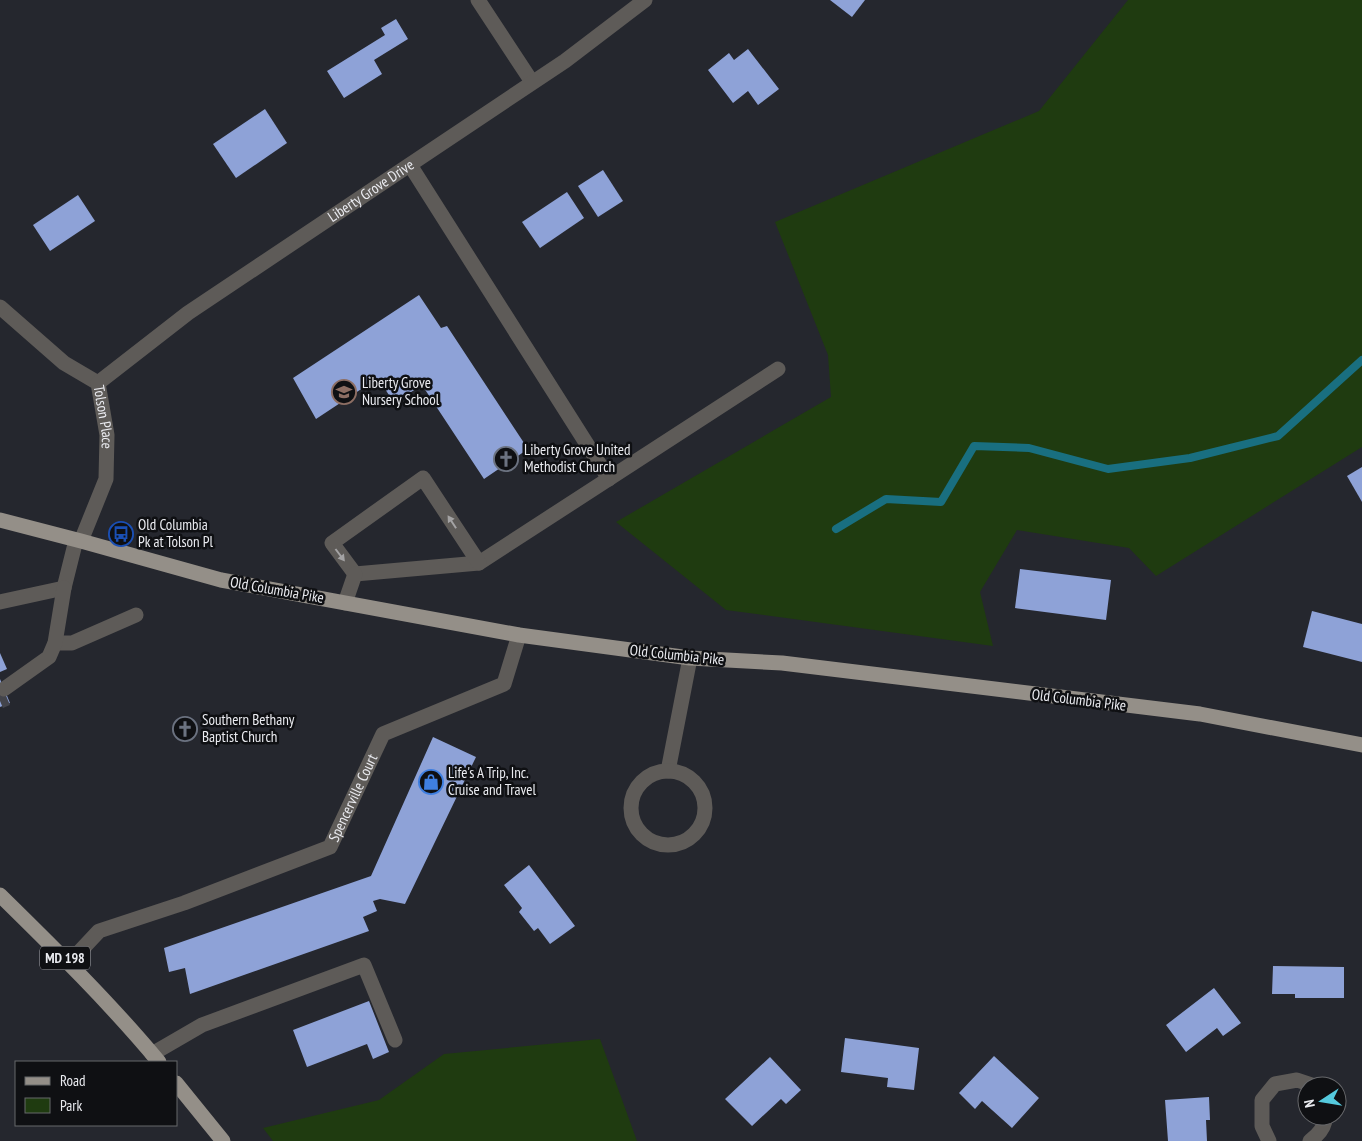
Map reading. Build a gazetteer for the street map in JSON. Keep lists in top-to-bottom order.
{
  "streets": {
    "main road": ["Old Columbia Pike", "MD 198"],
    "street": ["Liberty Grove Drive", "Tolson Place", "Spencerville Court"]
  },
  "crossings": [
    ["Liberty Grove Drive", "Tolson Place"],
    ["Tolson Place", "Old Columbia Pike"],
    ["Old Columbia Pike", "Spencerville Court"],
    ["Spencerville Court", "MD 198"]
  ],
  "places": {
    "school or university": ["Liberty Grove Nursery School"],
    "church": ["Liberty Grove United Methodist Church", "Southern Bethany Baptist Church"],
    "bus stop": ["Old Columbia Pk at Tolson Pl"],
    "shop": ["Life's A Trip, Inc. Cruise and Travel"]
  },
  "legend": ["Road", "Park"],
  "north": "left"
}
